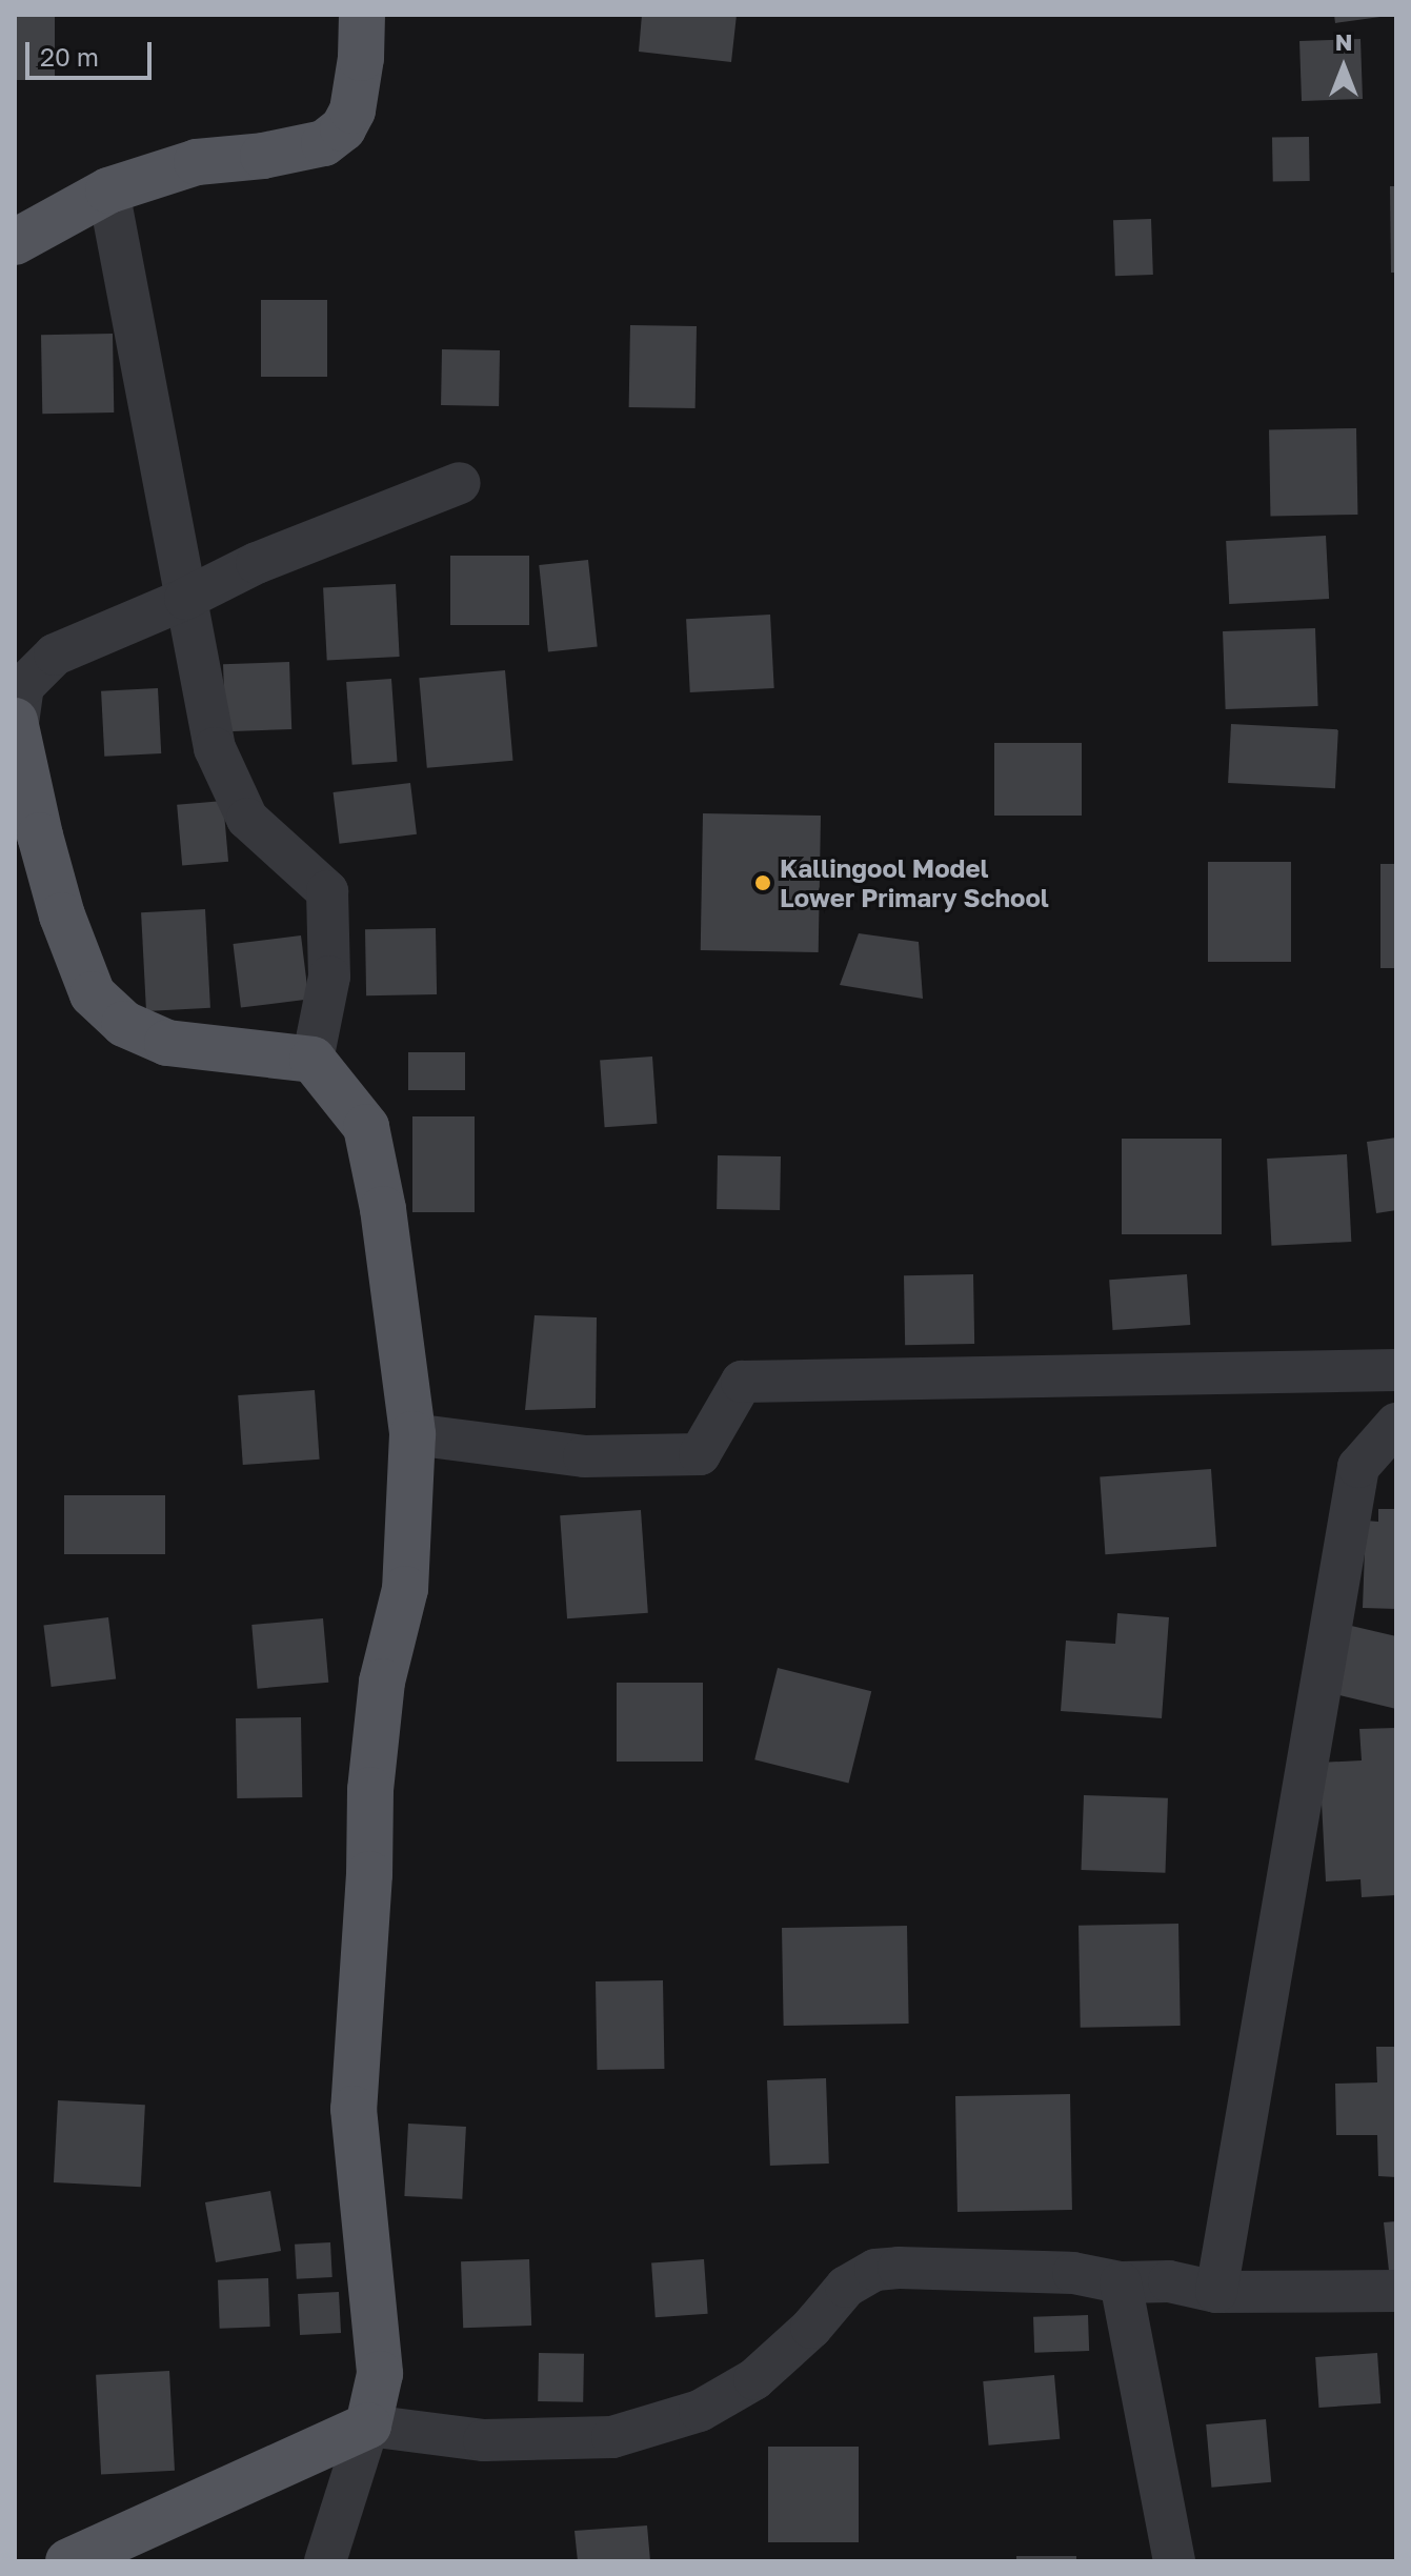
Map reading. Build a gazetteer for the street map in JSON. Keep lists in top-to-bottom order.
{
  "places": ["Kallingool Model Lower Primary School"],
  "scale_bar": "20 m",
  "north": "top"
}
